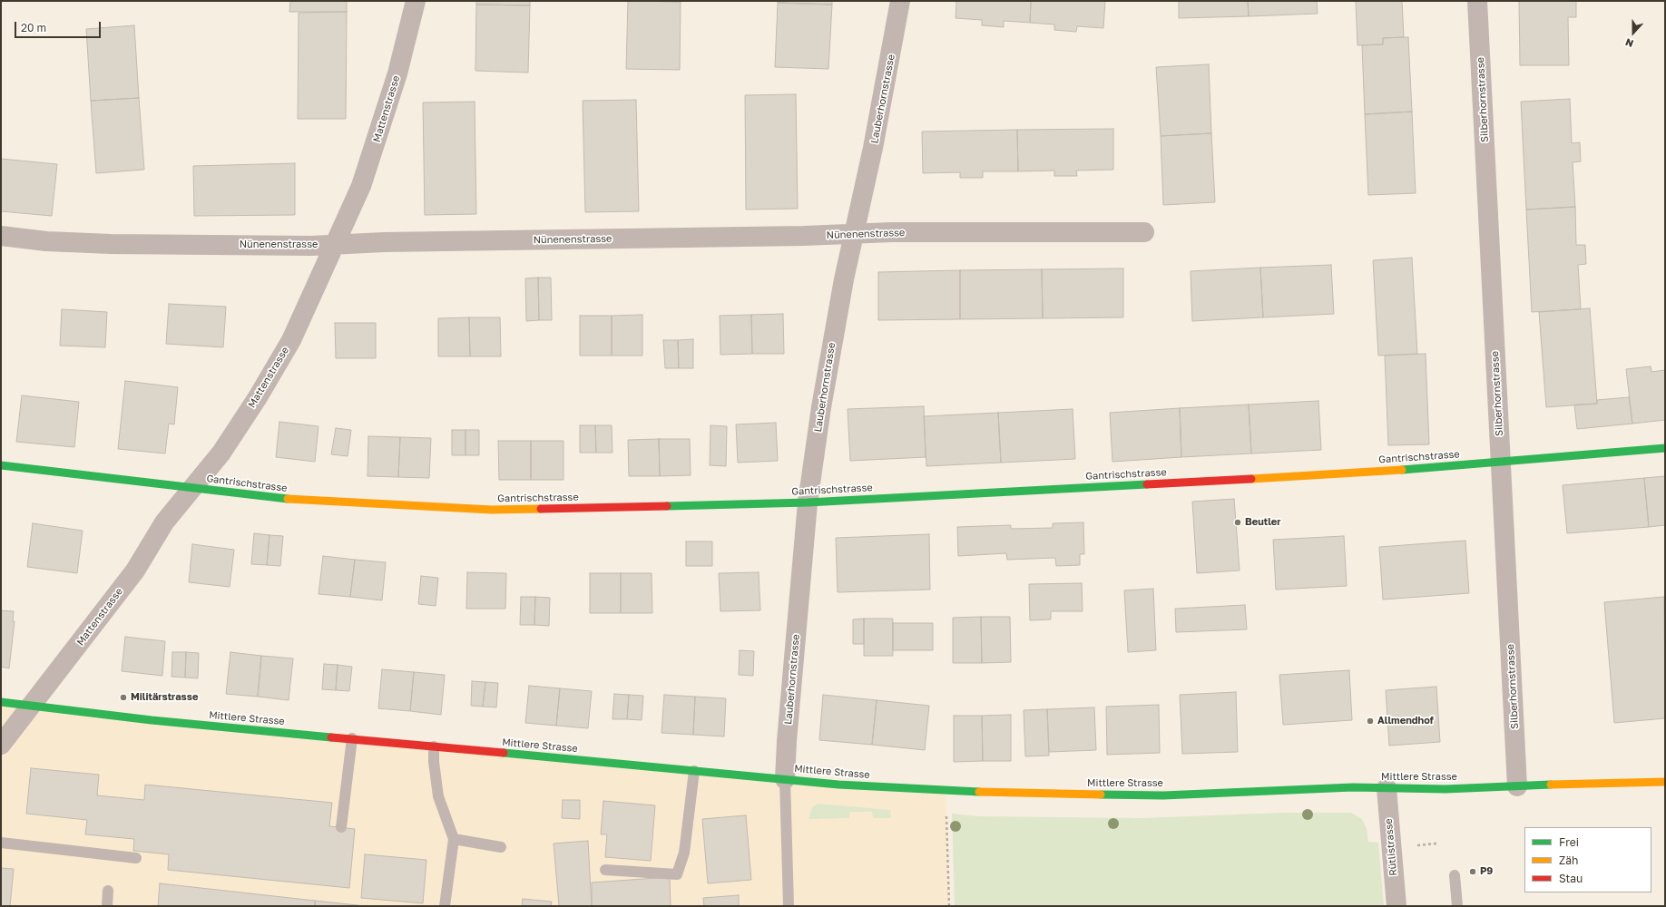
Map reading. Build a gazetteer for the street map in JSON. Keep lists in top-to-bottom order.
{
  "streets": {
    "street": [
      "Lauberhornstrasse",
      "Silberhornstrasse",
      "Mattenstrasse",
      "Nünenenstrasse",
      "Gantrischstrasse",
      "Mittlere Strasse",
      "Rütlistrasse"
    ]
  },
  "crossings": [
    ["Lauberhornstrasse", "Nünenenstrasse"],
    ["Lauberhornstrasse", "Gantrischstrasse"],
    ["Lauberhornstrasse", "Mittlere Strasse"],
    ["Silberhornstrasse", "Gantrischstrasse"],
    ["Silberhornstrasse", "Mittlere Strasse"],
    ["Mattenstrasse", "Nünenenstrasse"],
    ["Mattenstrasse", "Gantrischstrasse"],
    ["Mattenstrasse", "Mittlere Strasse"],
    ["Mittlere Strasse", "Rütlistrasse"]
  ],
  "places": [
    "Beutler",
    "Militärstrasse",
    "Allmendhof",
    "P9"
  ],
  "legend": ["Frei", "Zäh", "Stau"],
  "scale_bar": "20 m",
  "north": "bottom"
}
